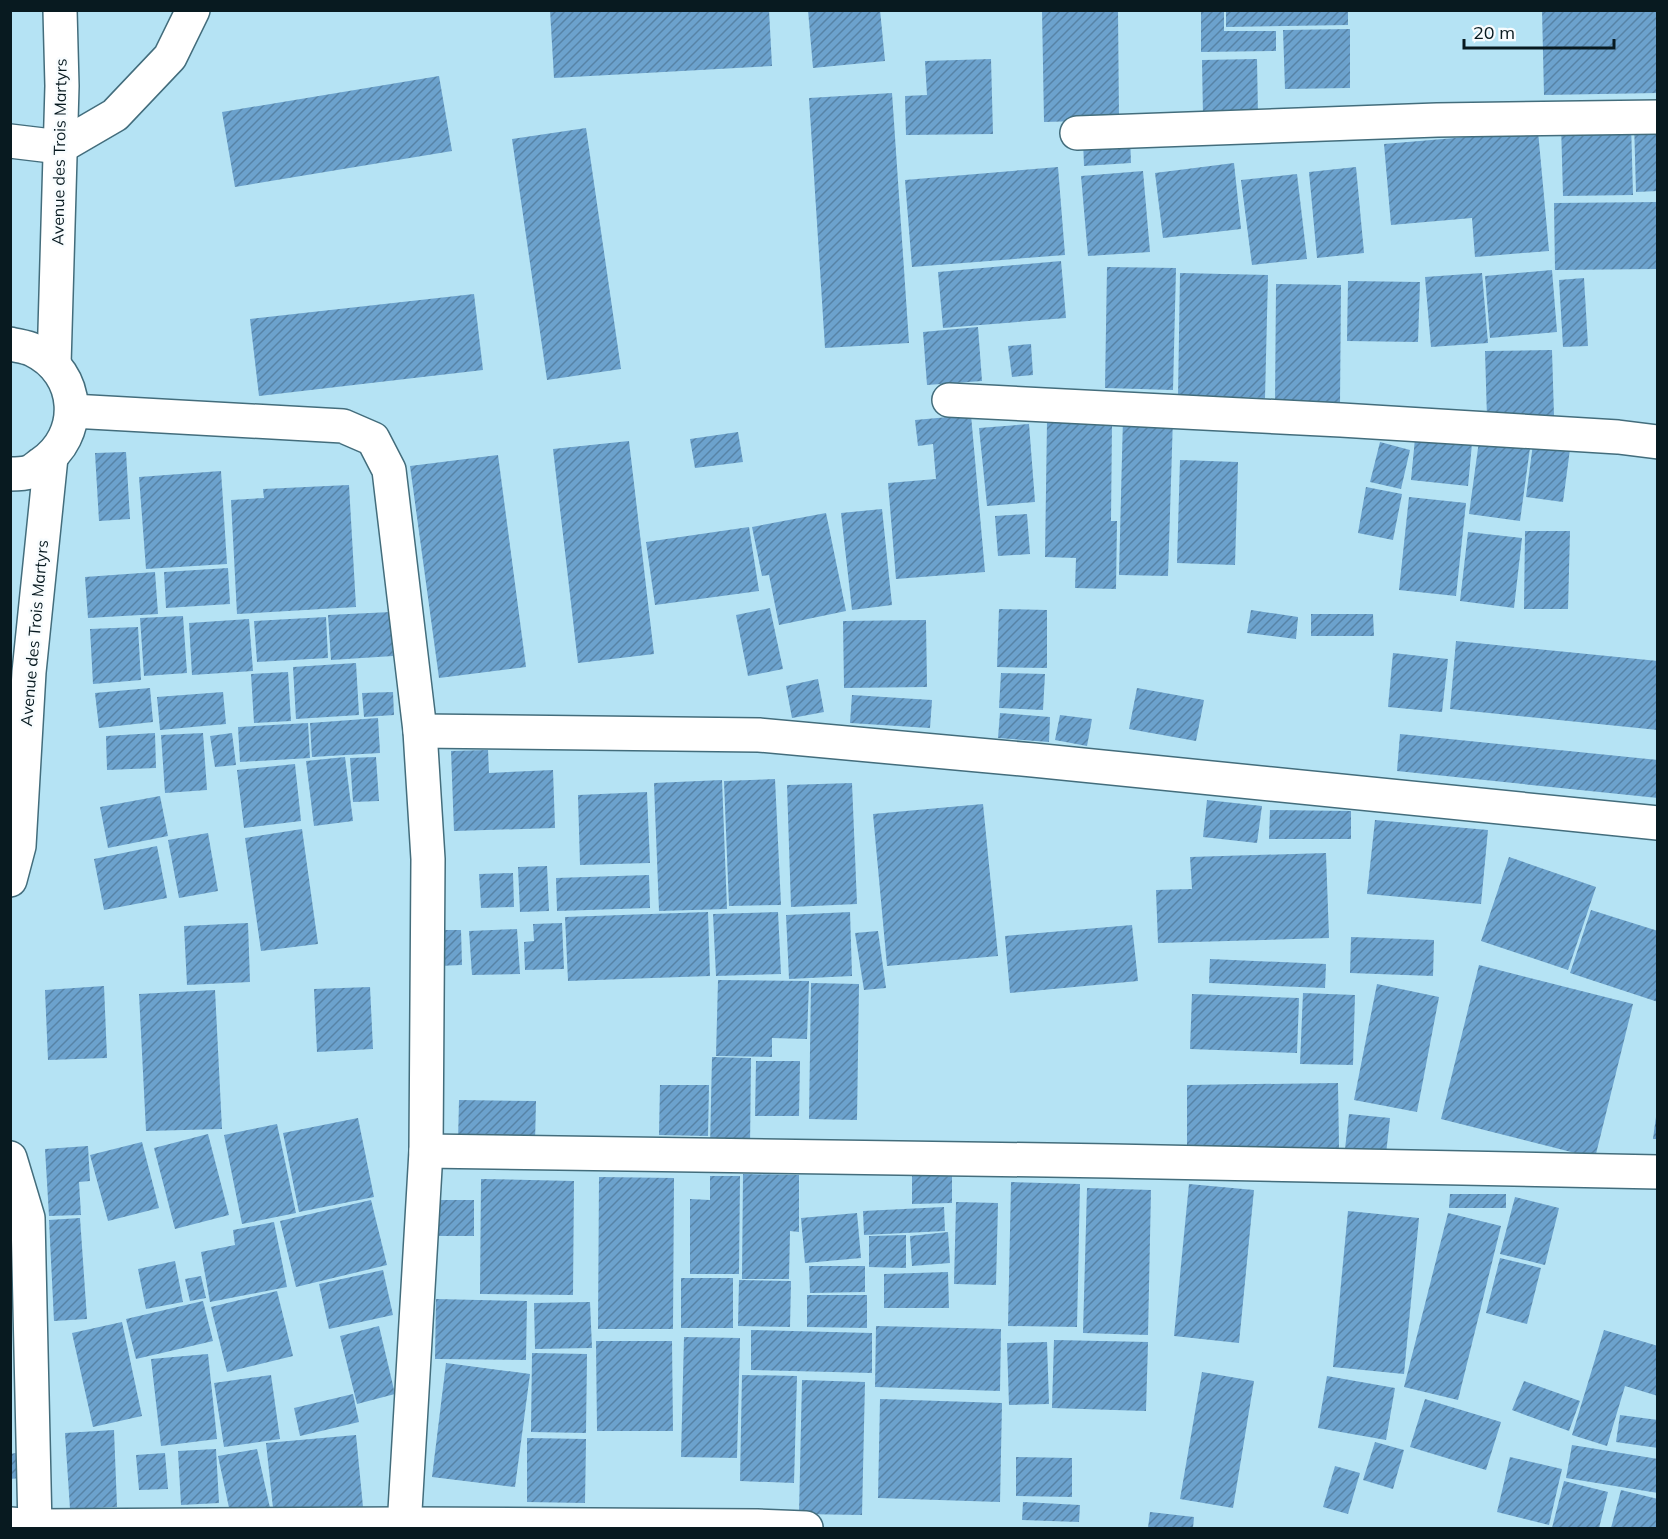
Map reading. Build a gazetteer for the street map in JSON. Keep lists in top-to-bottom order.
{
  "streets": {
    "main road": ["Avenue des Trois Martyrs"]
  },
  "scale_bar": "20 m"
}
